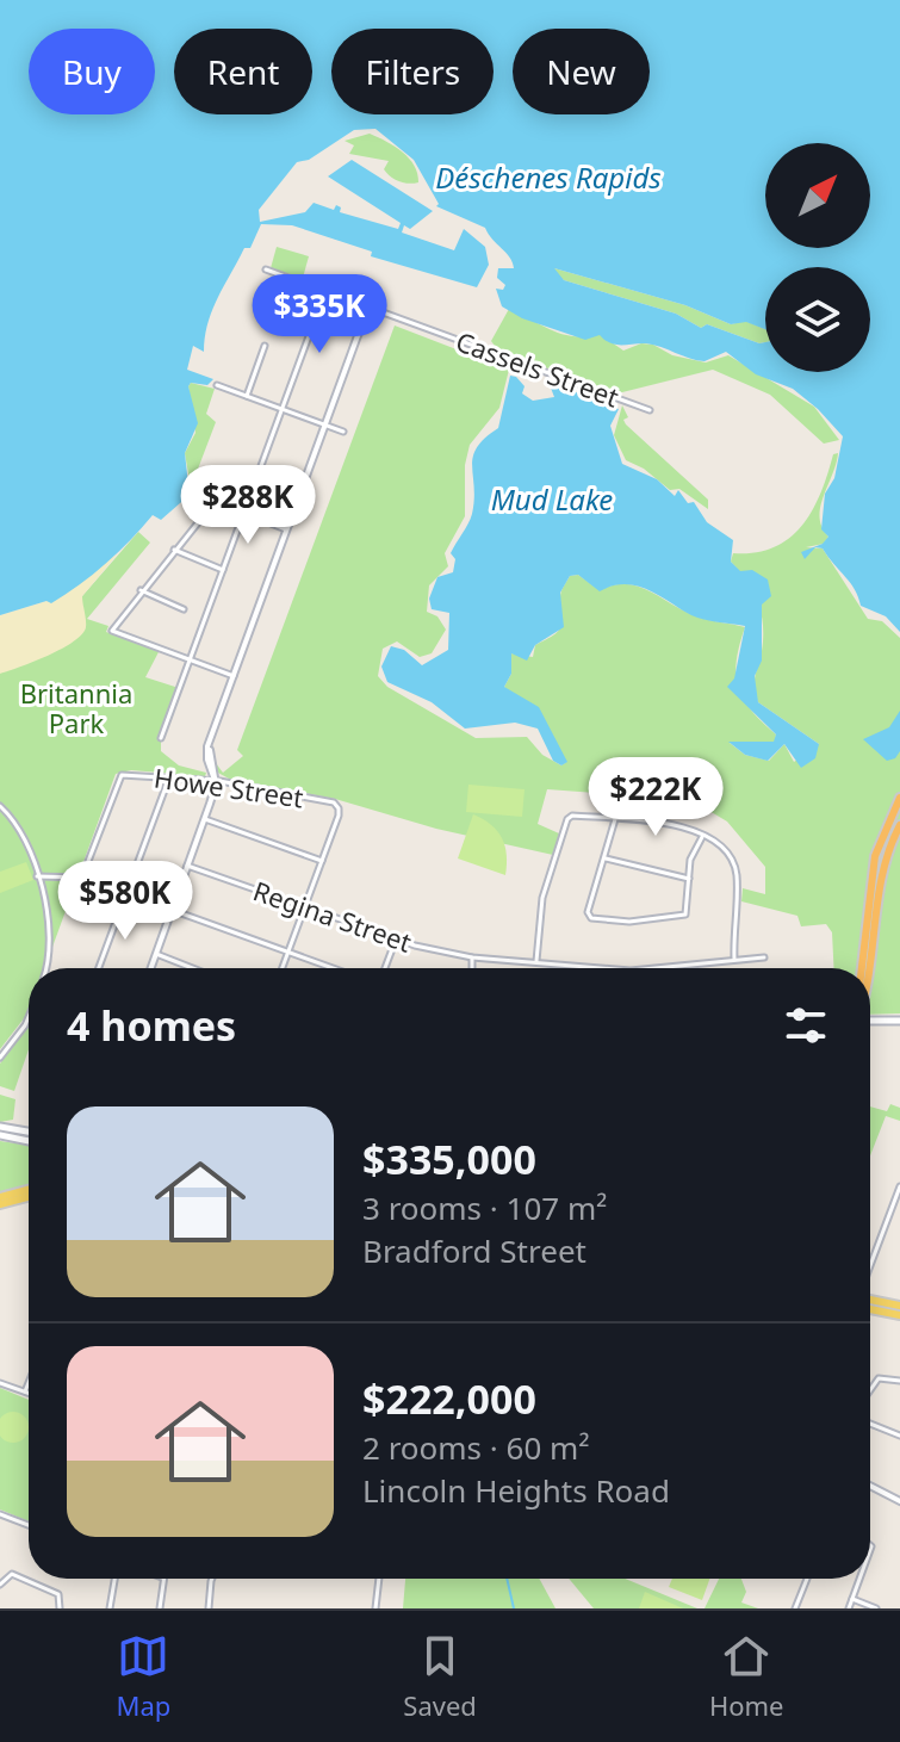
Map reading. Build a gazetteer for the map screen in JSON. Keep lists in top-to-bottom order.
{
  "streets": {
    "street": ["Cassels Street", "Howe Street", "Regina Street"]
  },
  "water": ["Déschenes Rapids", "Mud Lake"],
  "parks": ["Britannia Park"],
  "north": "top right",
  "page": {
    "chip": [
      "Buy",
      "Rent",
      "Filters",
      "New"
    ],
    "price": [
      "$335K",
      "$288K",
      "$222K",
      "$580K"
    ],
    "heading": "4 homes",
    "list": [
      {
        "name": "$335,000",
        "note": "3 rooms · 107 m² · Bradford Street"
      },
      {
        "name": "$222,000",
        "note": "2 rooms · 60 m² · Lincoln Heights Road"
      }
    ],
    "tabs": ["Map", "Saved", "Home"]
  }
}
